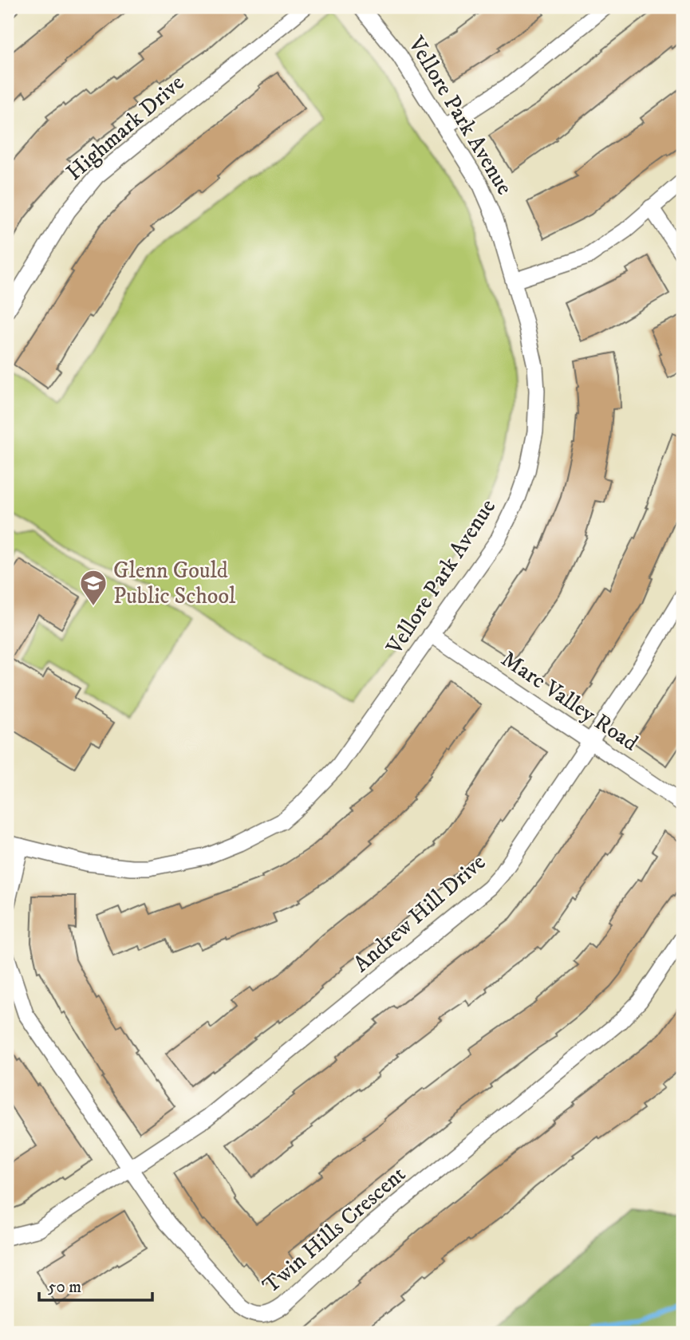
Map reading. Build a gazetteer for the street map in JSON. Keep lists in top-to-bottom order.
{
  "streets": {
    "street": [
      "Vellore Park Avenue",
      "Highmark Drive",
      "Marc Valley Road",
      "Andrew Hill Drive",
      "Twin Hills Crescent"
    ]
  },
  "crossings": [
    ["Vellore Park Avenue", "Marc Valley Road"],
    ["Marc Valley Road", "Andrew Hill Drive"],
    ["Andrew Hill Drive", "Twin Hills Crescent"]
  ],
  "places": {
    "school or university": ["Glenn Gould Public School"]
  },
  "scale_bar": "50 m"
}
